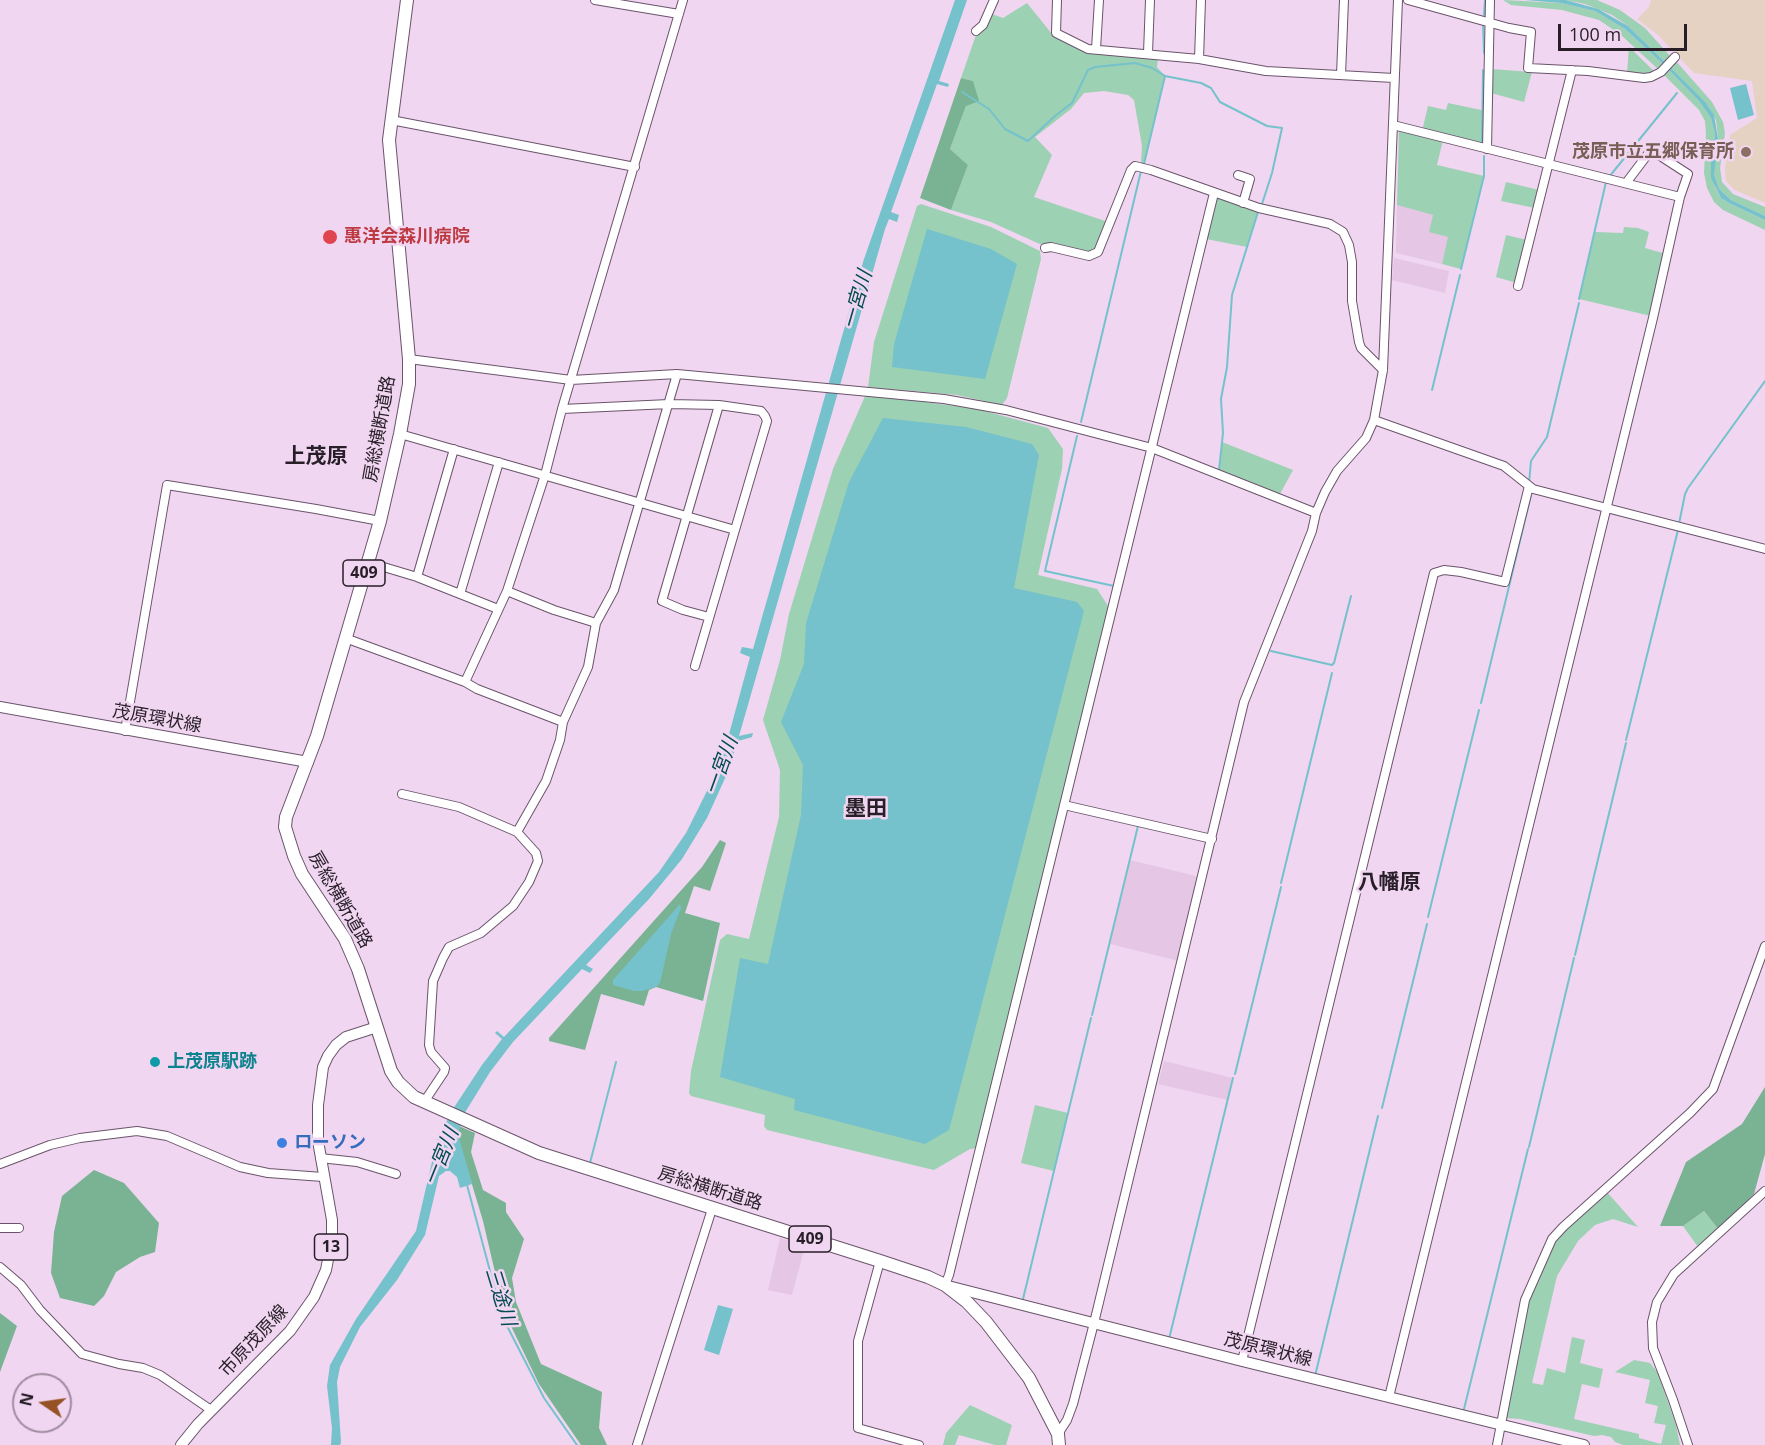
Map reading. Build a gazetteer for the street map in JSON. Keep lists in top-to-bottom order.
{
  "streets": {
    "highway": ["房総横断道路", "409"],
    "main road": ["茂原環状線", "13", "市原茂原線"]
  },
  "crossings": [
    ["房総横断道路", "茂原環状線"],
    ["房総横断道路", "市原茂原線"]
  ],
  "districts": ["上茂原", "墨田", "八幡原"],
  "water": ["一宮川", "三途川"],
  "places": [
    "茂原市立五郷保育所",
    "惠洋会森川病院",
    "上茂原駅跡",
    "ローソン"
  ],
  "scale_bar": "100 m",
  "north": "left"
}
